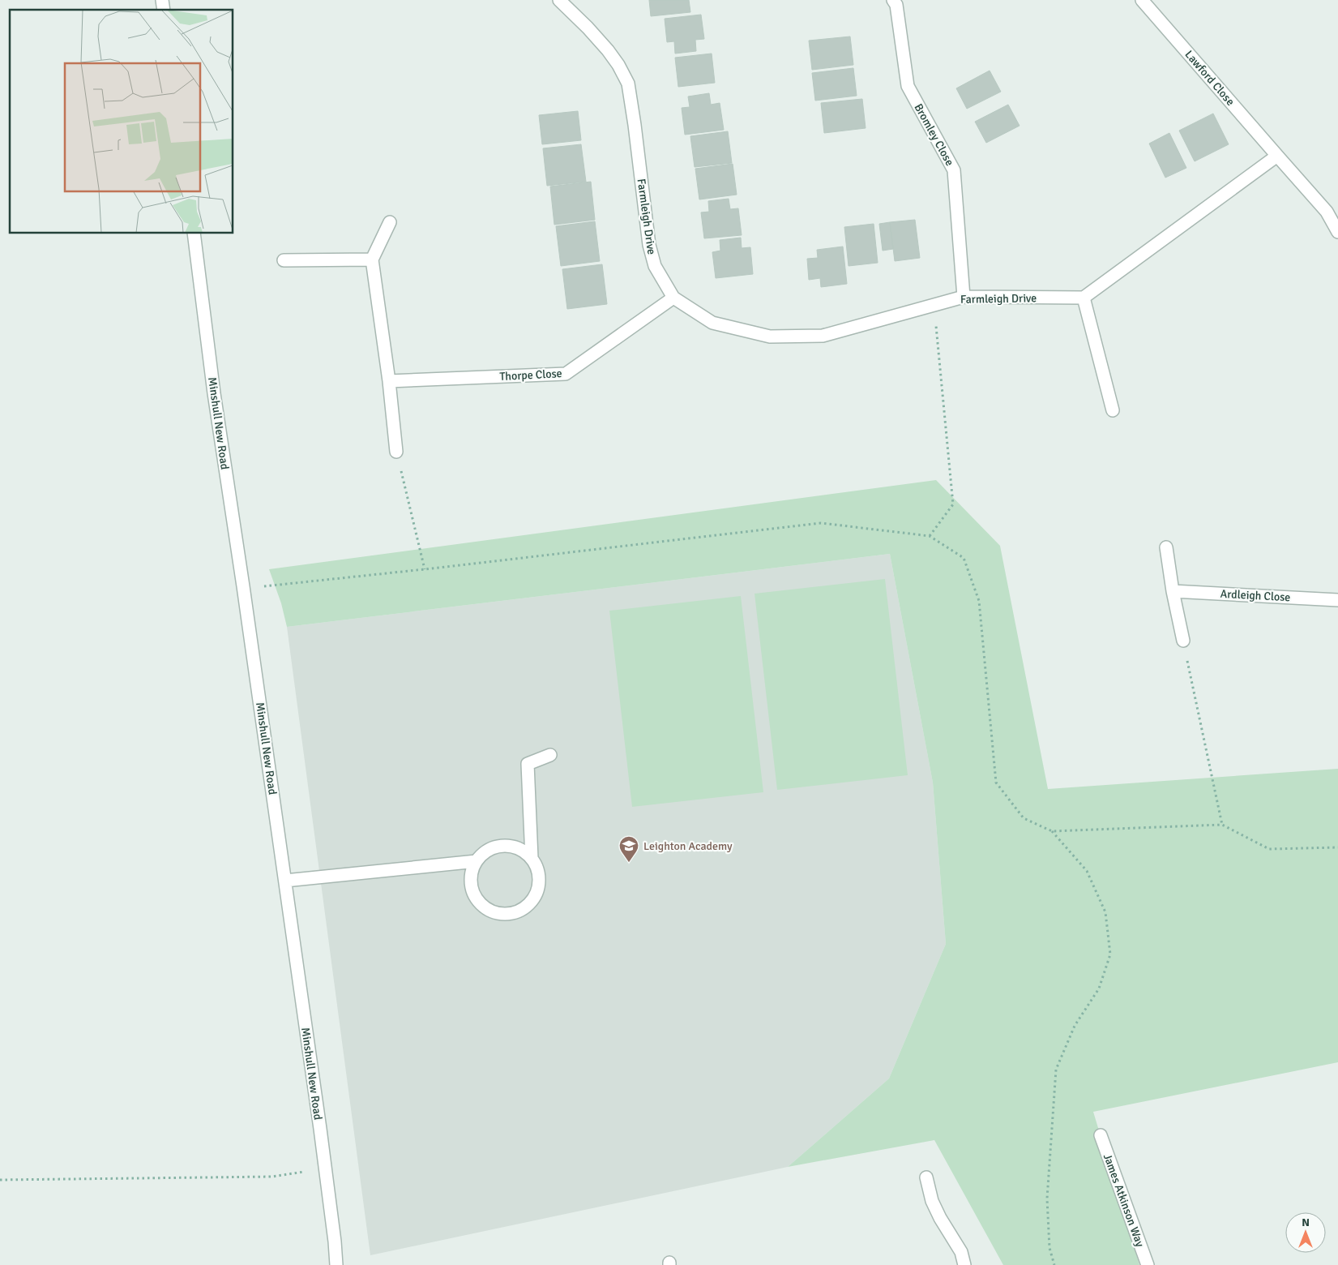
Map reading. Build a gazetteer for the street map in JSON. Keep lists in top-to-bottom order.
{
  "streets": {
    "street": [
      "Lawford Close",
      "Bromley Close",
      "Farmleigh Drive",
      "Thorpe Close",
      "Minshull New Road",
      "Ardleigh Close",
      "James Atkinson Way"
    ]
  },
  "crossings": [
    ["Bromley Close", "Farmleigh Drive"],
    ["Farmleigh Drive", "Thorpe Close"]
  ],
  "places": {
    "school or university": ["Leighton Academy"]
  },
  "north": "top"
}
